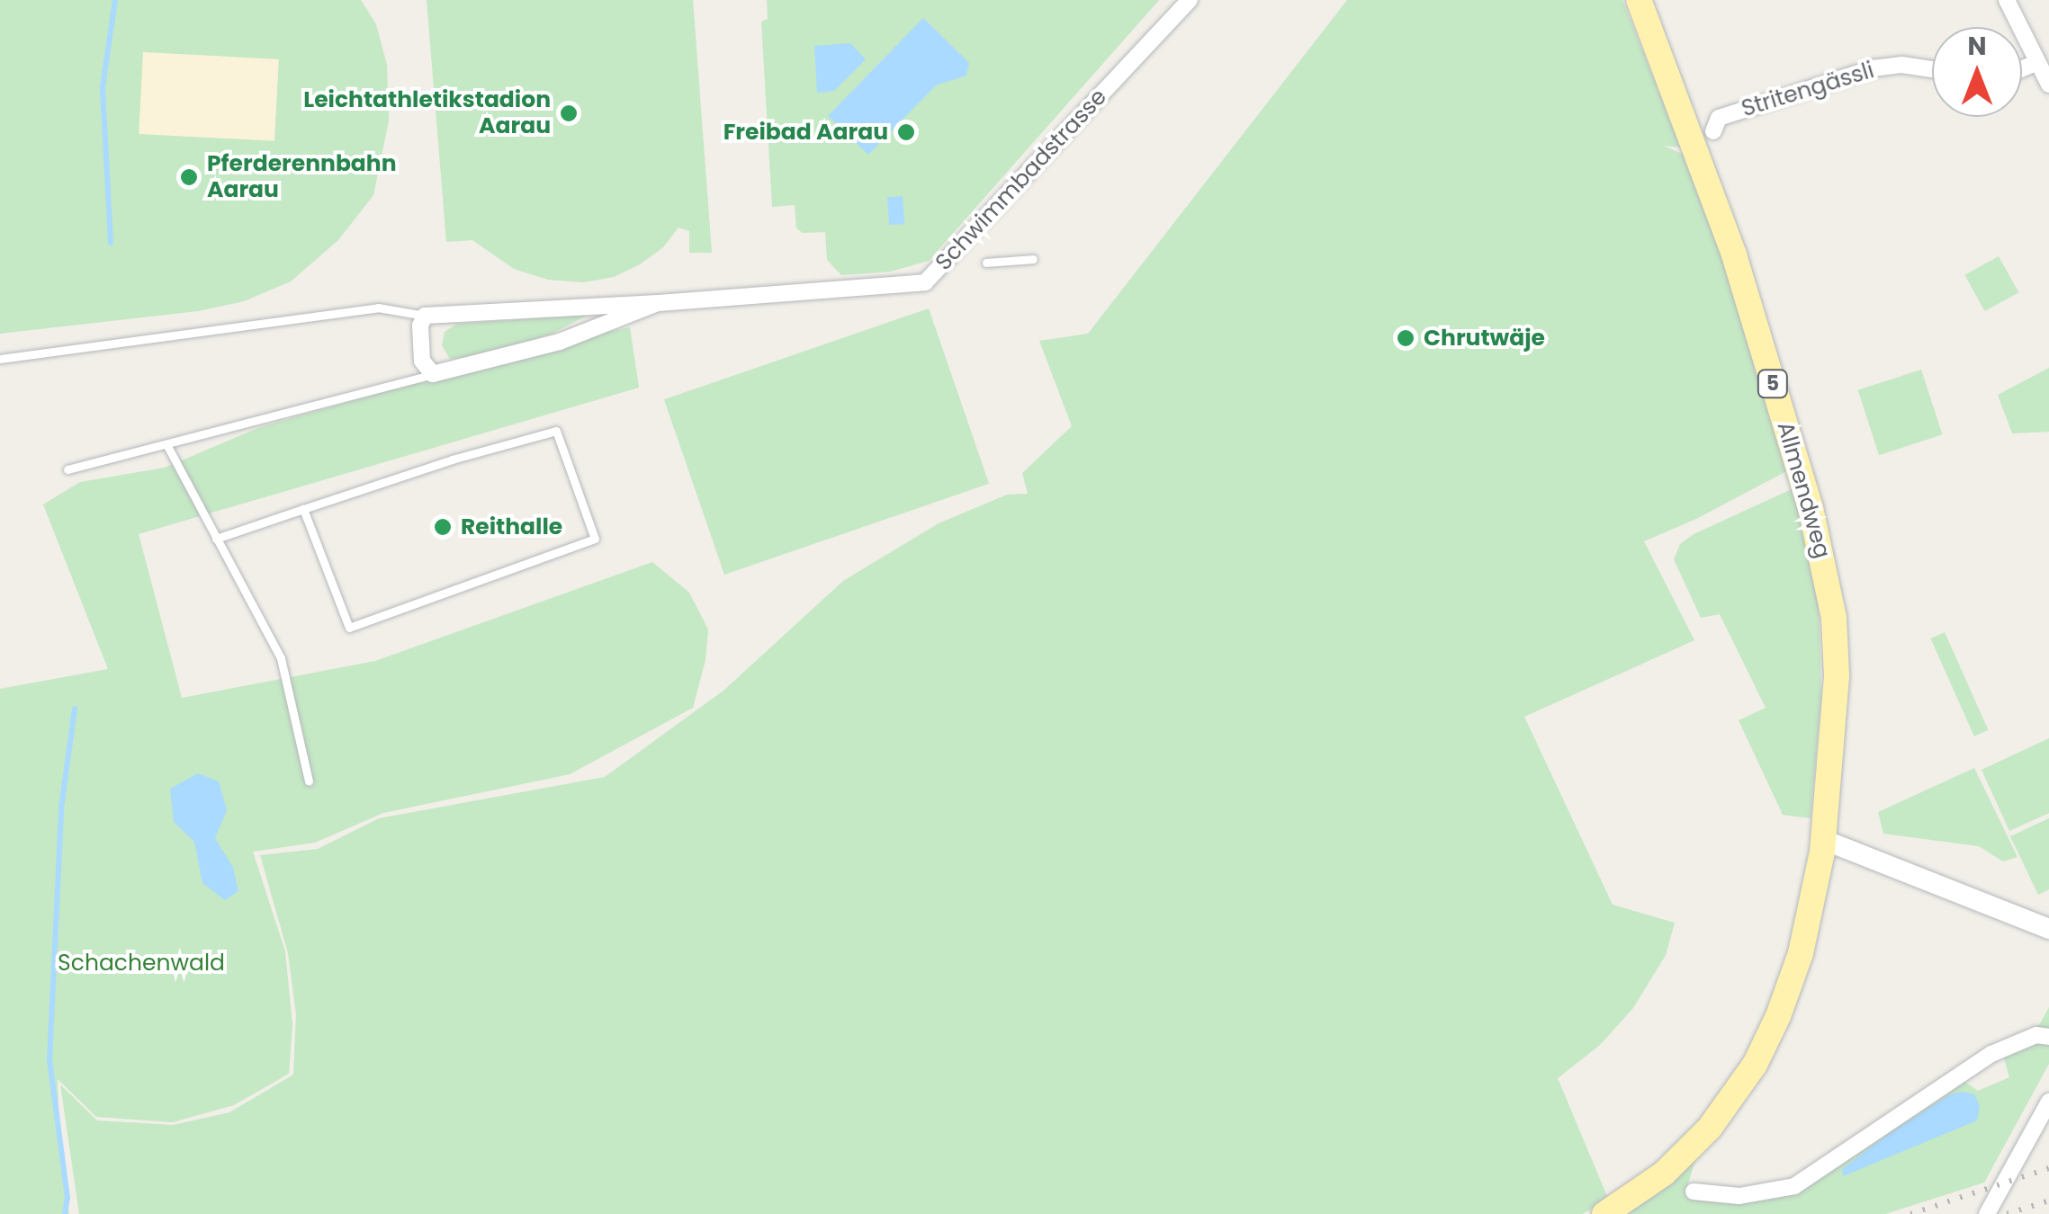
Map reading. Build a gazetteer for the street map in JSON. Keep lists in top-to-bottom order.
{
  "streets": {
    "main road": ["5", "Allmendweg"],
    "street": ["Stritengässli", "Schwimmbadstrasse"]
  },
  "crossings": [
    ["Stritengässli", "Allmendweg"],
    ["5", "Allmendweg"]
  ],
  "parks": ["Schachenwald"],
  "places": [
    "Leichtathletikstadion Aarau",
    "Freibad Aarau",
    "Pferderennbahn Aarau",
    "Chrutwäje",
    "Reithalle"
  ],
  "north": "top"
}
